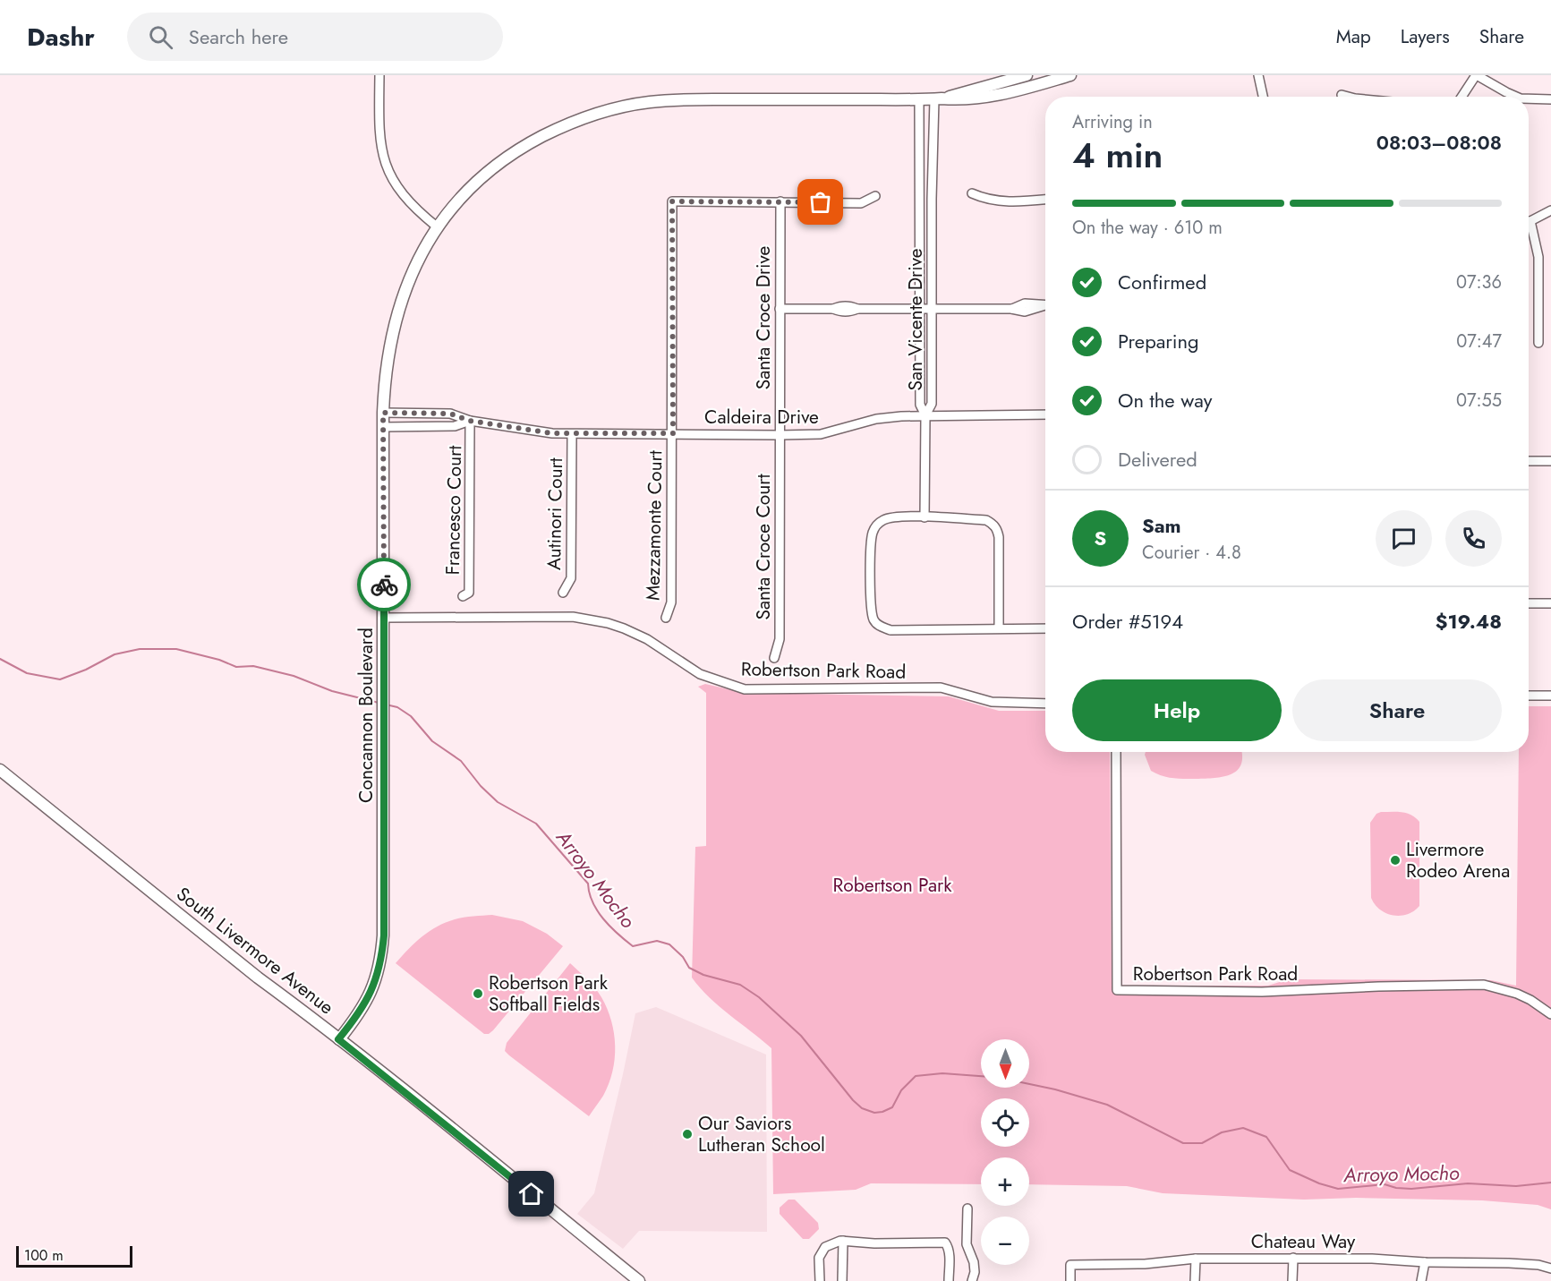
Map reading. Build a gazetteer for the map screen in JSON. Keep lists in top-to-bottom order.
{
  "streets": {
    "main road": ["Concannon Boulevard", "South Livermore Avenue"],
    "street": [
      "Santa Croce Drive",
      "San Vicente Drive",
      "Caldeira Drive",
      "Francesco Court",
      "Autinori Court",
      "Mezzamonte Court",
      "Santa Croce Court",
      "Robertson Park Road",
      "Chateau Way"
    ]
  },
  "crossings": [
    ["Santa Croce Drive", "Caldeira Drive"],
    ["Santa Croce Drive", "Mezzamonte Court"],
    ["Santa Croce Drive", "Santa Croce Court"],
    ["San Vicente Drive", "Caldeira Drive"],
    ["San Vicente Drive", "Concannon Boulevard"],
    ["Caldeira Drive", "Francesco Court"],
    ["Caldeira Drive", "Autinori Court"],
    ["Caldeira Drive", "Mezzamonte Court"],
    ["Caldeira Drive", "Santa Croce Court"],
    ["Caldeira Drive", "Concannon Boulevard"],
    ["Robertson Park Road", "Concannon Boulevard"],
    ["Concannon Boulevard", "South Livermore Avenue"]
  ],
  "water": ["Arroyo Mocho"],
  "parks": ["Robertson Park"],
  "places": ["Livermore Rodeo Arena", "Robertson Park Softball Fields", "Our Saviors Lutheran School"],
  "scale_bar": "100 m",
  "north": "bottom",
  "page": {
    "header": "Dashr",
    "search": "Search here",
    "nav": ["Map", "Layers", "Share"],
    "heading": ["4 min", "Arriving in", "08:03–08:08"],
    "panel": [
      "Sam",
      "Courier · 4.8",
      "Order #5194",
      "$19.48"
    ],
    "bar": "On the way · 610 m",
    "list": [
      ["Confirmed", "07:36"],
      ["Preparing", "07:47"],
      ["On the way", "07:55"],
      "Delivered"
    ],
    "round": "S",
    "buttons": ["Help", "Share"],
    "map_buttons": ["+", "−"],
    "scale": "100 m"
  }
}
